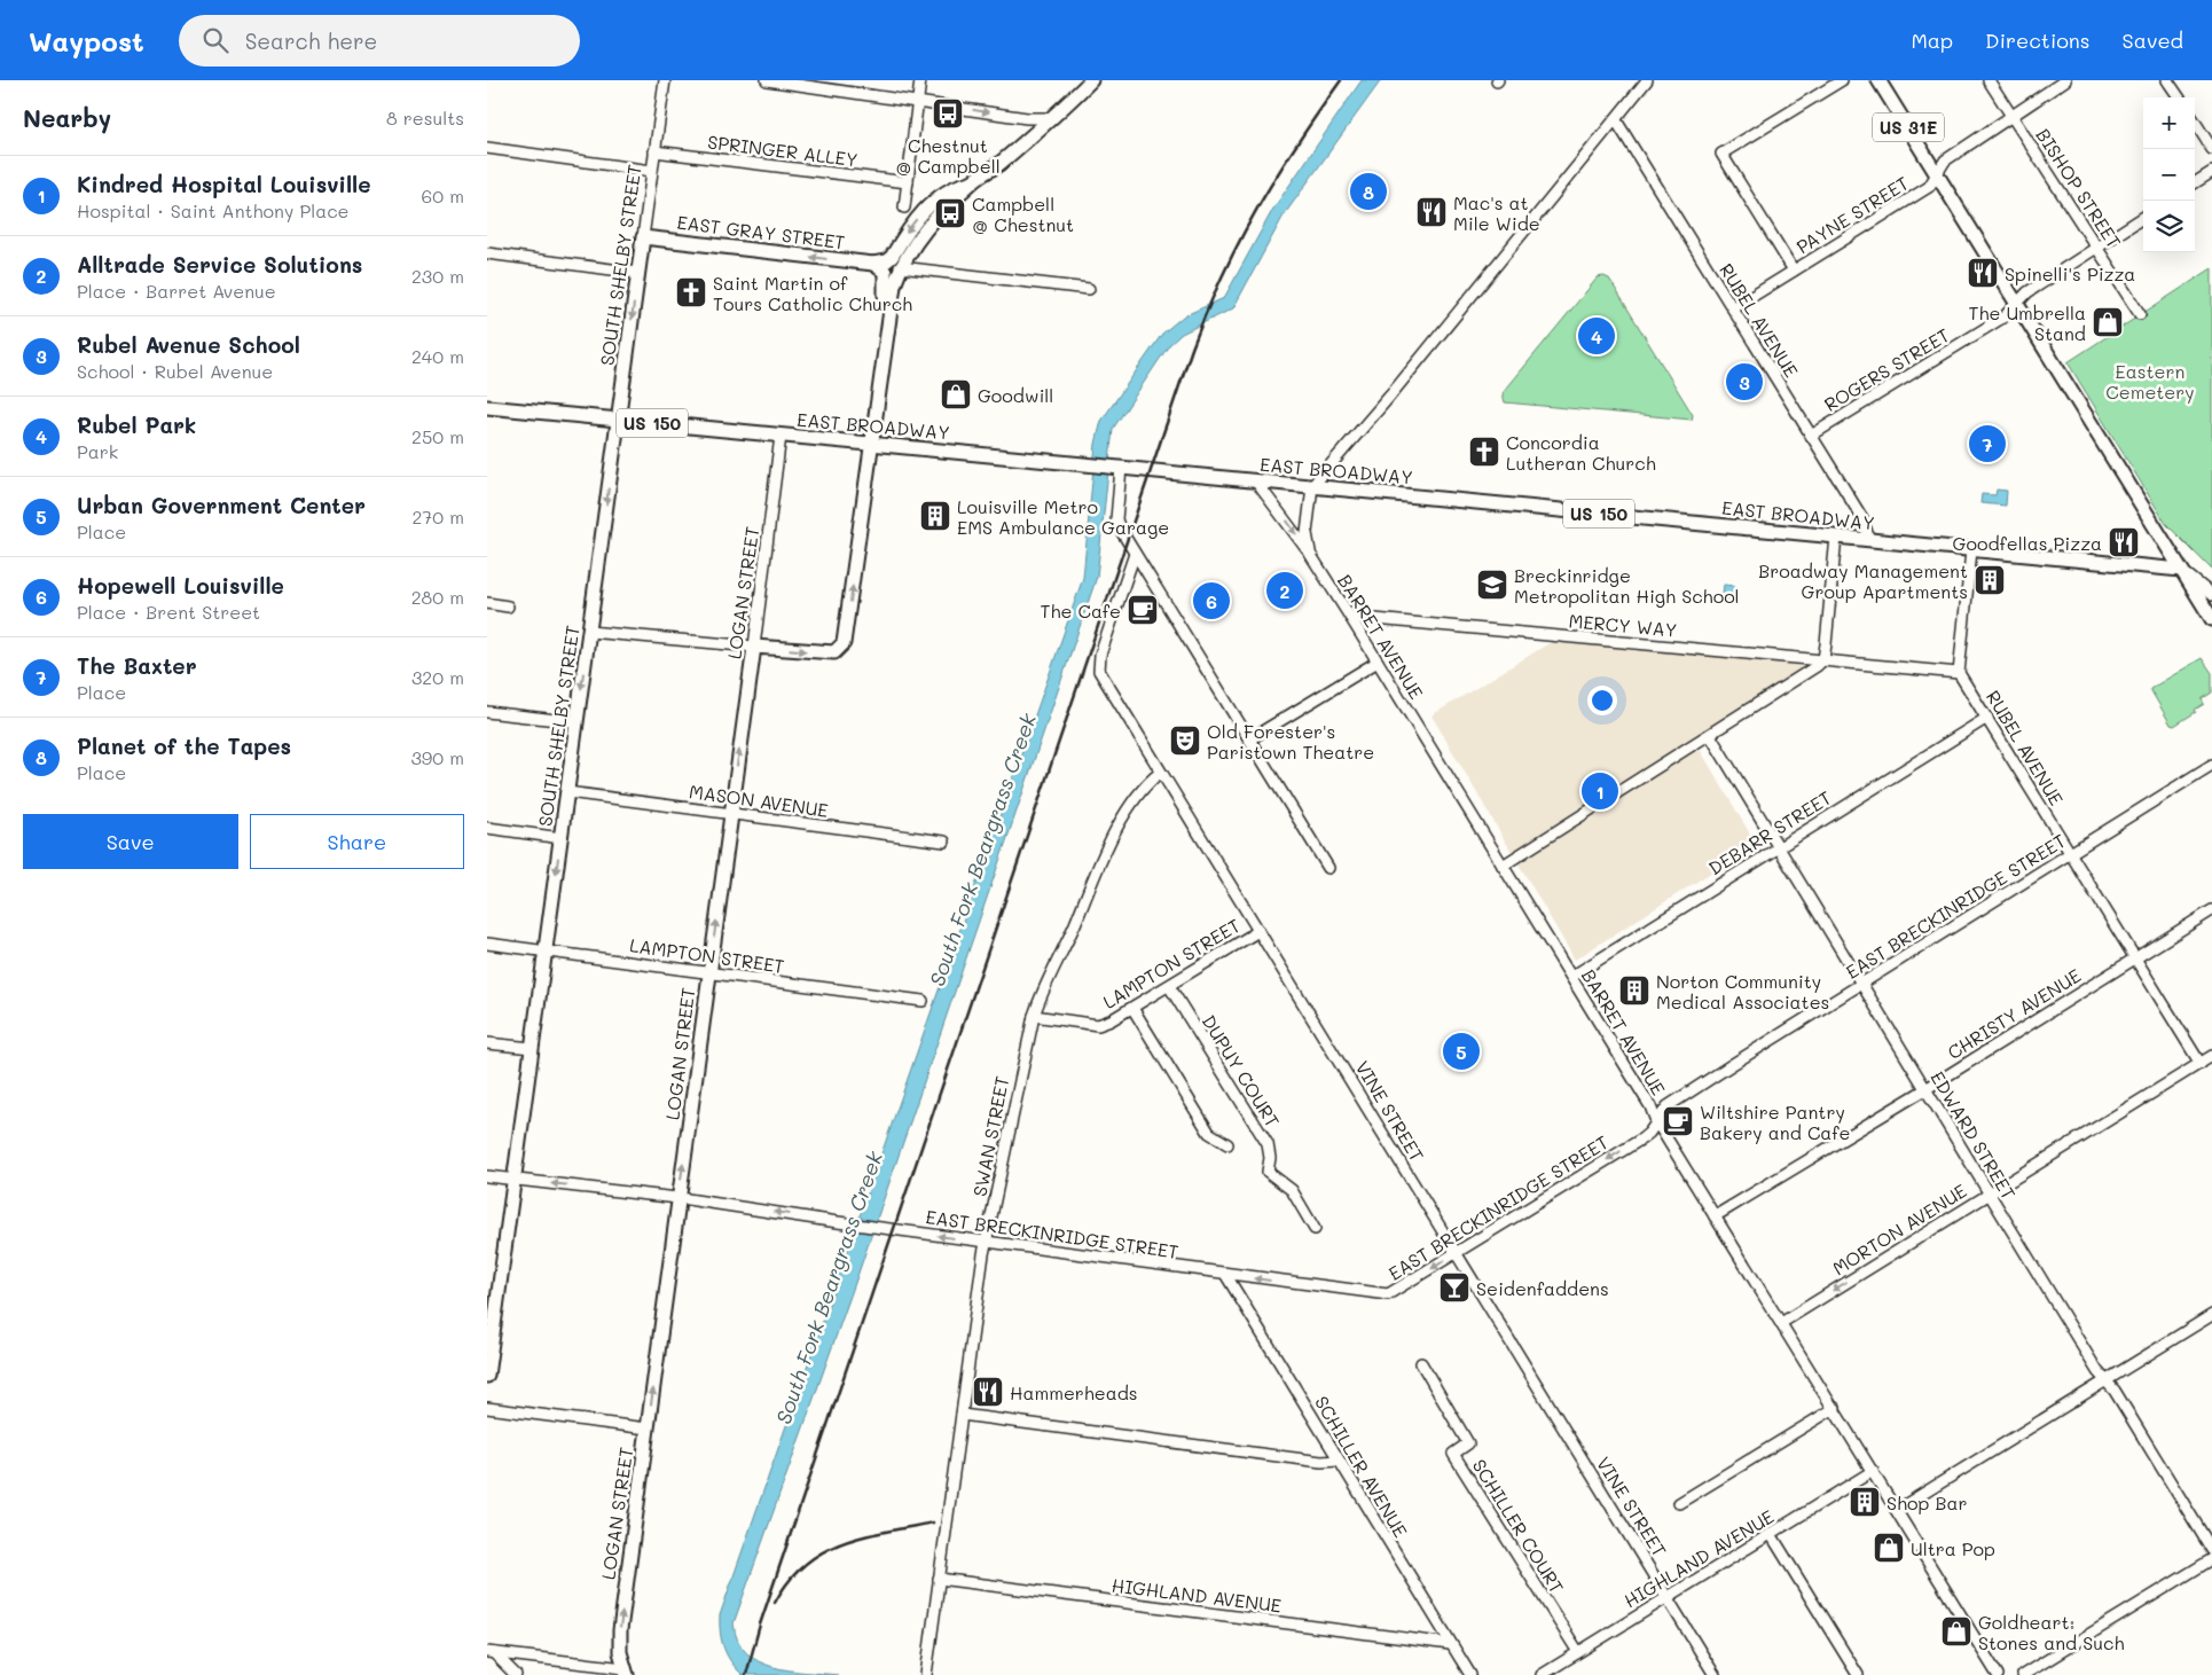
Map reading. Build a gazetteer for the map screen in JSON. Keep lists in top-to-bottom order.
{
  "streets": {
    "main road": [
      "US 31E",
      "EAST GRAY STREET",
      "SOUTH SHELBY STREET",
      "US 150",
      "EAST BROADWAY",
      "LOGAN STREET"
    ],
    "street": [
      "SPRINGER ALLEY",
      "BISHOP STREET",
      "PAYNE STREET",
      "RUBEL AVENUE",
      "ROGERS STREET",
      "MERCY WAY",
      "BARRET AVENUE",
      "MASON AVENUE",
      "DEBARR STREET",
      "EAST BRECKINRIDGE STREET",
      "LAMPTON STREET",
      "CHRISTY AVENUE",
      "DUPUY COURT",
      "VINE STREET",
      "EDWARD STREET",
      "SWAN STREET",
      "MORTON AVENUE",
      "SCHILLER AVENUE",
      "SCHILLER COURT",
      "HIGHLAND AVENUE"
    ]
  },
  "crossings": [
    ["US 31E", "PAYNE STREET"],
    ["US 31E", "ROGERS STREET"],
    ["US 31E", "EAST BROADWAY"],
    ["SPRINGER ALLEY", "SOUTH SHELBY STREET"],
    ["BISHOP STREET", "PAYNE STREET"],
    ["BISHOP STREET", "ROGERS STREET"],
    ["PAYNE STREET", "RUBEL AVENUE"],
    ["EAST GRAY STREET", "SOUTH SHELBY STREET"],
    ["SOUTH SHELBY STREET", "EAST BROADWAY"],
    ["SOUTH SHELBY STREET", "MASON AVENUE"],
    ["SOUTH SHELBY STREET", "EAST BRECKINRIDGE STREET"],
    ["SOUTH SHELBY STREET", "LAMPTON STREET"],
    ["RUBEL AVENUE", "ROGERS STREET"],
    ["RUBEL AVENUE", "EAST BROADWAY"],
    ["RUBEL AVENUE", "MERCY WAY"],
    ["RUBEL AVENUE", "DEBARR STREET"],
    ["RUBEL AVENUE", "EAST BRECKINRIDGE STREET"],
    ["RUBEL AVENUE", "CHRISTY AVENUE"],
    ["RUBEL AVENUE", "MORTON AVENUE"],
    ["EAST BROADWAY", "LOGAN STREET"],
    ["EAST BROADWAY", "BARRET AVENUE"],
    ["LOGAN STREET", "MASON AVENUE"],
    ["LOGAN STREET", "EAST BRECKINRIDGE STREET"],
    ["LOGAN STREET", "LAMPTON STREET"],
    ["MERCY WAY", "BARRET AVENUE"],
    ["BARRET AVENUE", "DEBARR STREET"],
    ["BARRET AVENUE", "EAST BRECKINRIDGE STREET"],
    ["BARRET AVENUE", "CHRISTY AVENUE"],
    ["BARRET AVENUE", "MORTON AVENUE"],
    ["BARRET AVENUE", "HIGHLAND AVENUE"],
    ["DEBARR STREET", "EDWARD STREET"],
    ["EAST BRECKINRIDGE STREET", "VINE STREET"],
    ["EAST BRECKINRIDGE STREET", "EDWARD STREET"],
    ["EAST BRECKINRIDGE STREET", "SWAN STREET"],
    ["EAST BRECKINRIDGE STREET", "SCHILLER AVENUE"],
    ["LAMPTON STREET", "DUPUY COURT"],
    ["LAMPTON STREET", "VINE STREET"],
    ["LAMPTON STREET", "SWAN STREET"],
    ["CHRISTY AVENUE", "EDWARD STREET"],
    ["VINE STREET", "SWAN STREET"],
    ["VINE STREET", "HIGHLAND AVENUE"],
    ["EDWARD STREET", "MORTON AVENUE"],
    ["SWAN STREET", "HIGHLAND AVENUE"],
    ["SCHILLER AVENUE", "HIGHLAND AVENUE"],
    ["SCHILLER COURT", "HIGHLAND AVENUE"]
  ],
  "one_way": [
    "EAST GRAY STREET",
    "SOUTH SHELBY STREET",
    "LOGAN STREET",
    "EAST BRECKINRIDGE STREET",
    "MORTON AVENUE"
  ],
  "water": ["South Fork Beargrass Creek"],
  "parks": ["Eastern Cemetery"],
  "places": {
    "bus stop": ["Chestnut @ Campbell", "Campbell @ Chestnut"],
    "restaurant": [
      "Mac's at Mile Wide",
      "Spinelli's Pizza",
      "Goodfellas Pizza",
      "Hammerheads"
    ],
    "church": ["Saint Martin of Tours Catholic Church", "Concordia Lutheran Church"],
    "shop": [
      "The Umbrella Stand",
      "Goodwill",
      "Ultra Pop",
      "Goldheart: Stones and Such"
    ],
    "building": [
      "Louisville Metro EMS Ambulance Garage",
      "Broadway Management Group Apartments",
      "Norton Community Medical Associates",
      "Shop Bar"
    ],
    "school or university": ["Breckinridge Metropolitan High School"],
    "cafe": ["The Cafe", "Wiltshire Pantry Bakery and Cafe"],
    "theatre": ["Old Forester's Paristown Theatre"],
    "bar": ["Seidenfaddens"]
  },
  "page": {
    "header": "Waypost",
    "search": "Search here",
    "nav": ["Map", "Directions", "Saved"],
    "heading": ["Nearby", "8 results"],
    "map_buttons": ["+", "−"],
    "list": [
      {
        "mark": "1",
        "name": "Kindred Hospital Louisville",
        "note": "Hospital · Saint Anthony Place",
        "value": "60 m"
      },
      {
        "mark": "2",
        "name": "Alltrade Service Solutions",
        "note": "Place · Barret Avenue",
        "value": "230 m"
      },
      {
        "mark": "3",
        "name": "Rubel Avenue School",
        "note": "School · Rubel Avenue",
        "value": "240 m"
      },
      {
        "mark": "4",
        "name": "Rubel Park",
        "note": "Park",
        "value": "250 m"
      },
      {
        "mark": "5",
        "name": "Urban Government Center",
        "note": "Place",
        "value": "270 m"
      },
      {
        "mark": "6",
        "name": "Hopewell Louisville",
        "note": "Place · Brent Street",
        "value": "280 m"
      },
      {
        "mark": "7",
        "name": "The Baxter",
        "note": "Place",
        "value": "320 m"
      },
      {
        "mark": "8",
        "name": "Planet of the Tapes",
        "note": "Place",
        "value": "390 m"
      }
    ],
    "pins": [
      "8",
      "4",
      "3",
      "7",
      "2",
      "6",
      "1",
      "5"
    ],
    "buttons": ["Save", "Share"]
  }
}
